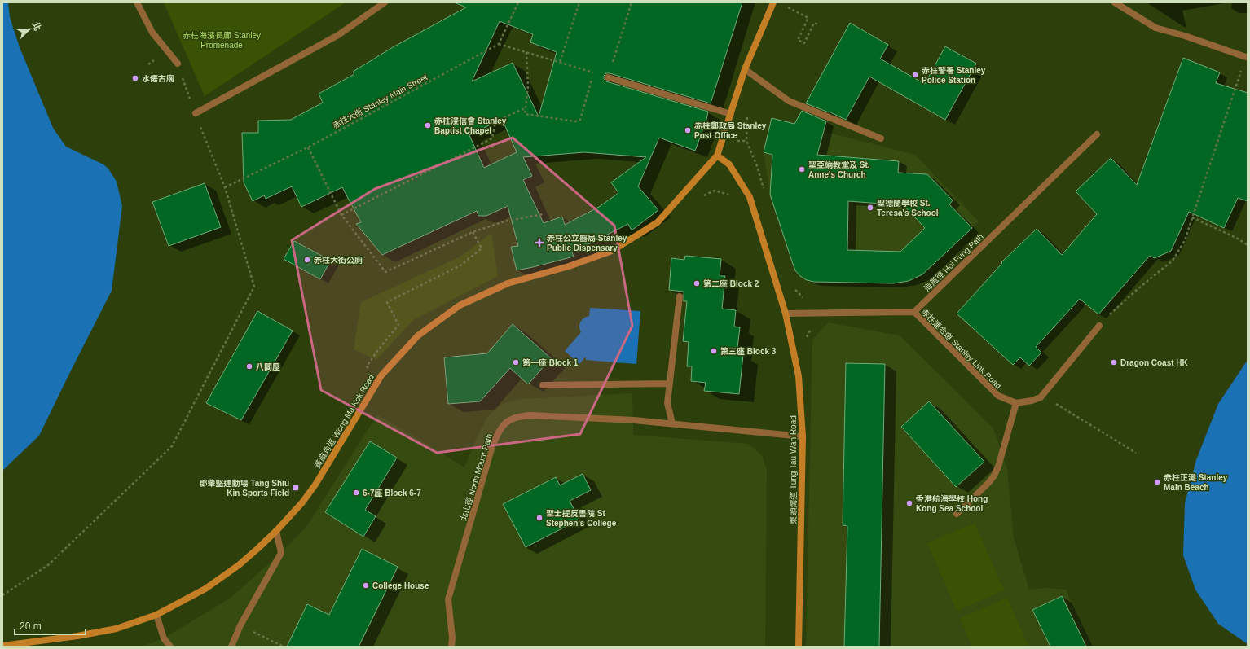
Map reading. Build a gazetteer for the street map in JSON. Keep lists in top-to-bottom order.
{
  "streets": {
    "street": [
      "海風徑 Hoi Fung Path",
      "赤柱連合道 Stanley Link Road",
      "黃麻角道 Wong Ma Kok Road",
      "東頭灣道 Tung Tau Wan Road",
      "北山徑 North Mount Path"
    ],
    "path": ["赤柱大街 Stanley Main Street"]
  },
  "crossings": [
    ["海風徑 Hoi Fung Path", "赤柱連合道 Stanley Link Road"],
    ["黃麻角道 Wong Ma Kok Road", "東頭灣道 Tung Tau Wan Road"],
    ["東頭灣道 Tung Tau Wan Road", "北山徑 North Mount Path"]
  ],
  "parks": ["赤柱海濱長廊 Stanley Promenade"],
  "places": {
    "other": [
      "赤柱警署 Stanley Police Station",
      "水僊古廟",
      "赤柱浸信會 Stanley Baptist Chapel",
      "赤柱郵政局 Stanley Post Office",
      "聖亞納教堂及 St. Anne's Church",
      "聖德蘭學校 St. Teresa's School",
      "赤柱大街公廁",
      "第二座 Block 2",
      "第三座 Block 3",
      "第一座 Block 1",
      "Dragon Coast HK",
      "八間屋",
      "赤柱正灘 Stanley Main Beach",
      "6-7座 Block 6-7",
      "香港航海學校 Hong Kong Sea School",
      "聖士提反書院 St Stephen's College",
      "College House"
    ],
    "health": ["赤柱公立醫局 Stanley Public Dispensary"],
    "transit": ["鄧肇堅運動場 Tang Shiu Kin Sports Field"]
  },
  "scale_bar": "20 m",
  "north": "top right"
}
